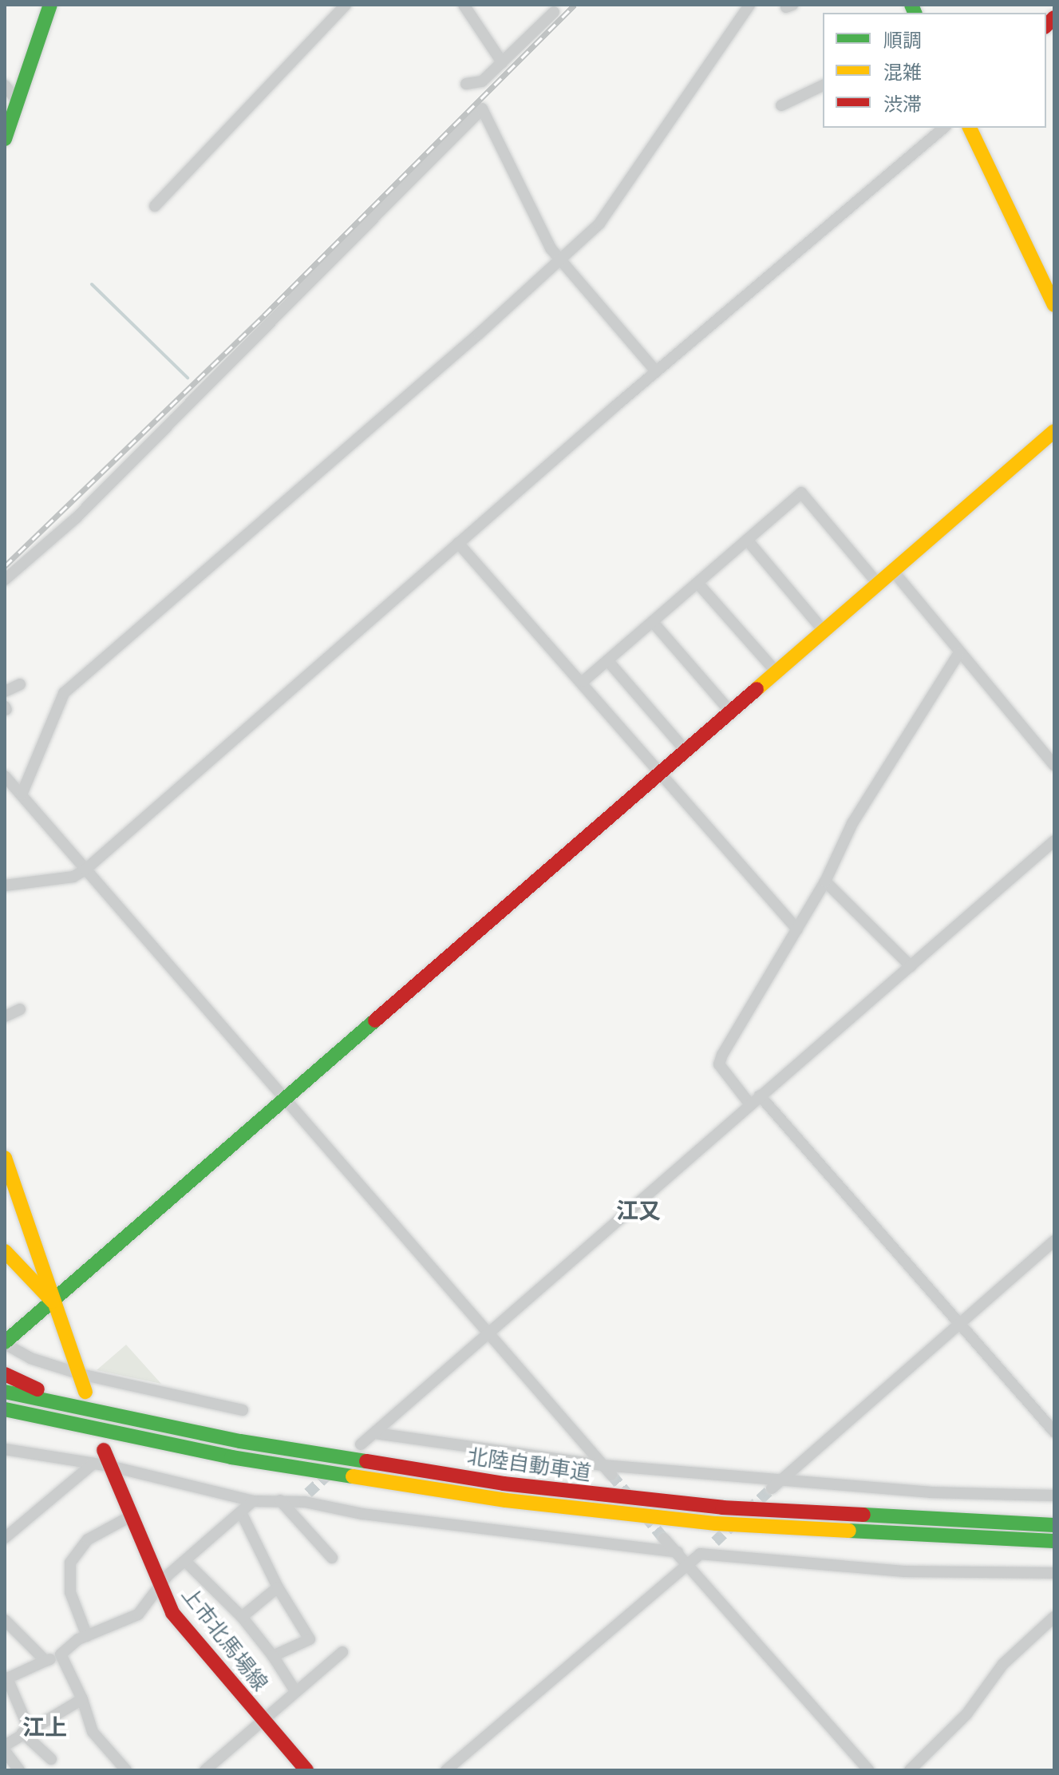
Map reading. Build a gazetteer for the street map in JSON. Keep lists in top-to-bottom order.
{
  "streets": {
    "main road": ["北陸自動車道", "上市北馬場線"]
  },
  "districts": ["江又", "江上"],
  "legend": ["順調", "混雑", "渋滞"]
}
